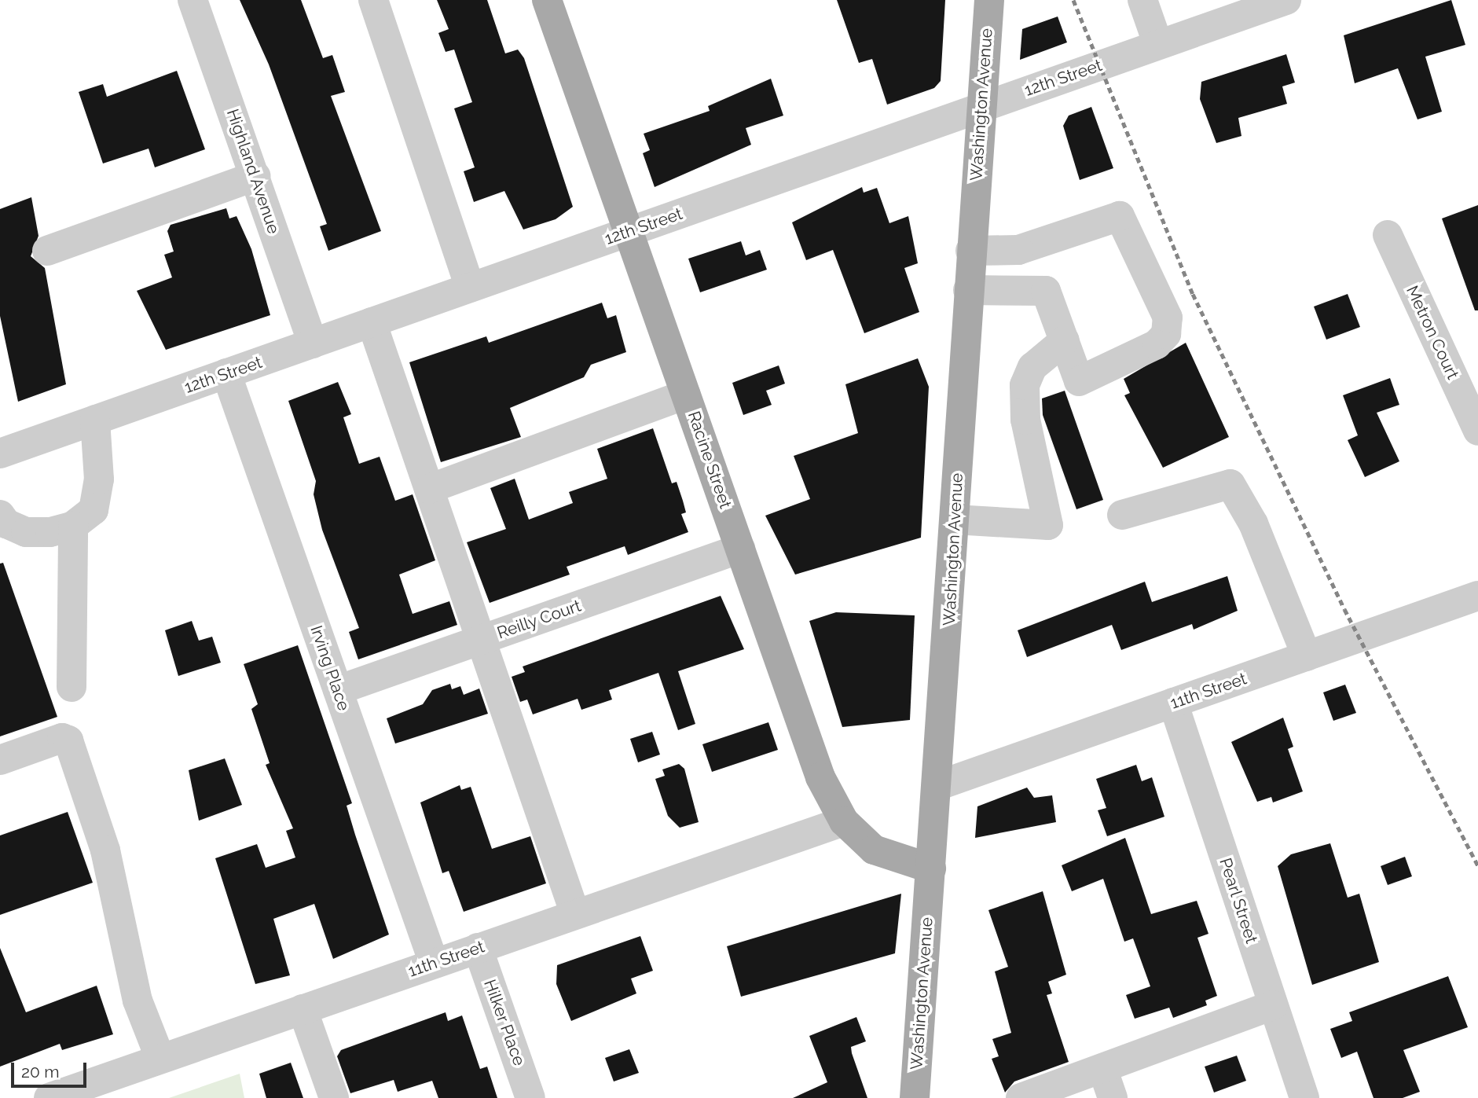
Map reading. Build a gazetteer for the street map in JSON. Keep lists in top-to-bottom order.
{
  "streets": {
    "main road": ["Washington Avenue", "Racine Street"],
    "street": [
      "12th Street",
      "Highland Avenue",
      "Metron Court",
      "Reilly Court",
      "Irving Place",
      "11th Street",
      "Pearl Street",
      "Hilker Place"
    ]
  },
  "crossings": [
    ["12th Street", "Washington Avenue"],
    ["12th Street", "Highland Avenue"],
    ["12th Street", "Racine Street"],
    ["12th Street", "Irving Place"],
    ["Washington Avenue", "Racine Street"],
    ["Washington Avenue", "11th Street"],
    ["Racine Street", "Reilly Court"],
    ["Racine Street", "11th Street"],
    ["Reilly Court", "Irving Place"],
    ["Irving Place", "11th Street"],
    ["11th Street", "Pearl Street"],
    ["11th Street", "Hilker Place"]
  ],
  "scale_bar": "20 m"
}
